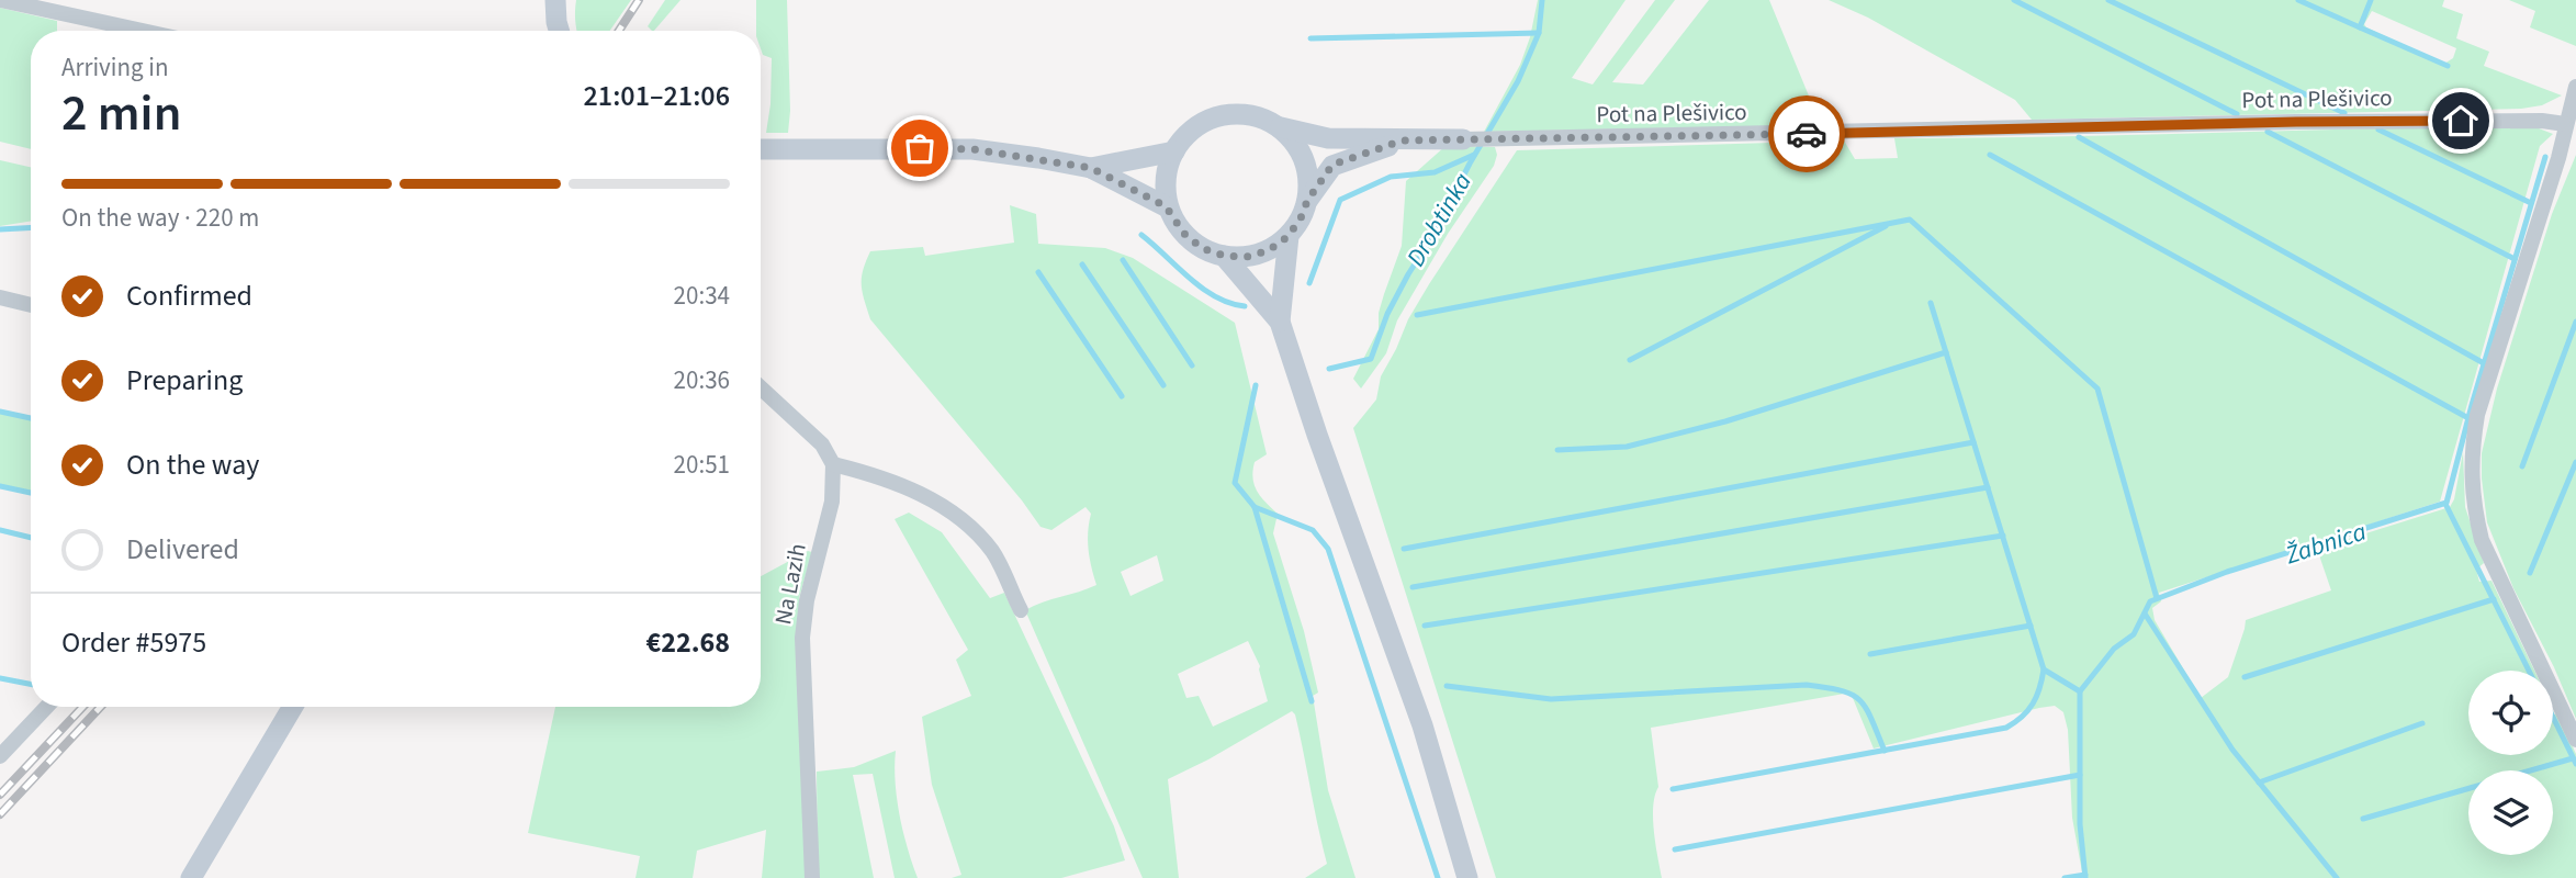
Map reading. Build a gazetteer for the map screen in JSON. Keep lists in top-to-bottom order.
{
  "streets": {
    "street": ["Pot na Plešivico", "Na Lazih"]
  },
  "water": ["Drobtinka", "Žabnica"],
  "page": {
    "heading": ["2 min", "Arriving in", "21:01–21:06"],
    "panel": ["Order #5975", "€22.68"],
    "bar": "On the way · 220 m",
    "list": [
      ["Confirmed", "20:34"],
      ["Preparing", "20:36"],
      ["On the way", "20:51"],
      "Delivered"
    ]
  }
}
